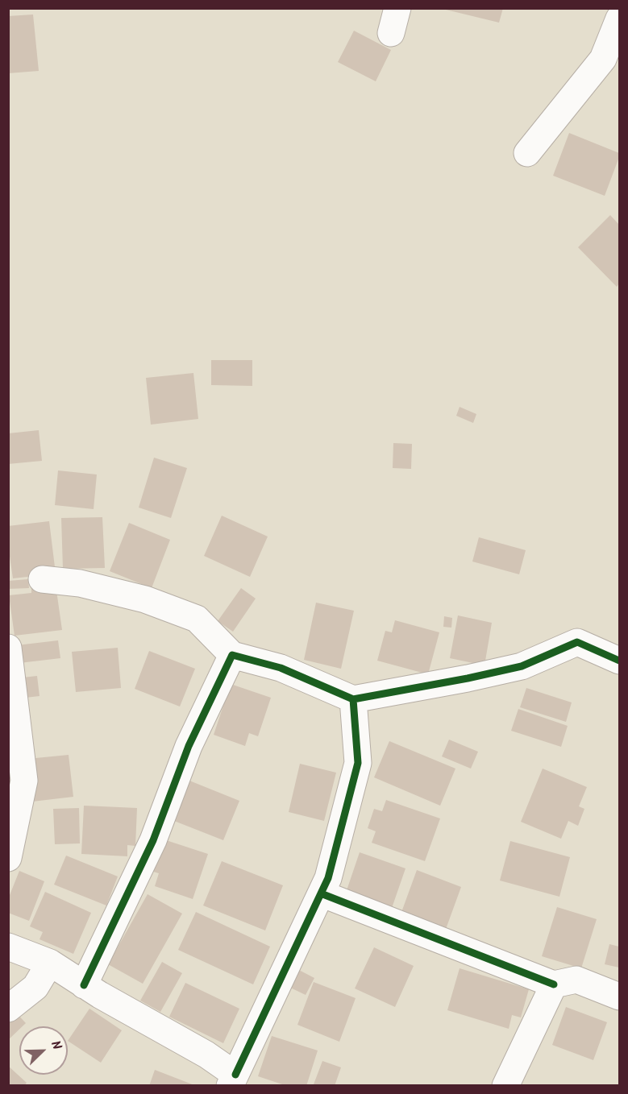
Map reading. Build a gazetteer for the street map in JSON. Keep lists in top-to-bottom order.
{
  "north": "top right"
}
